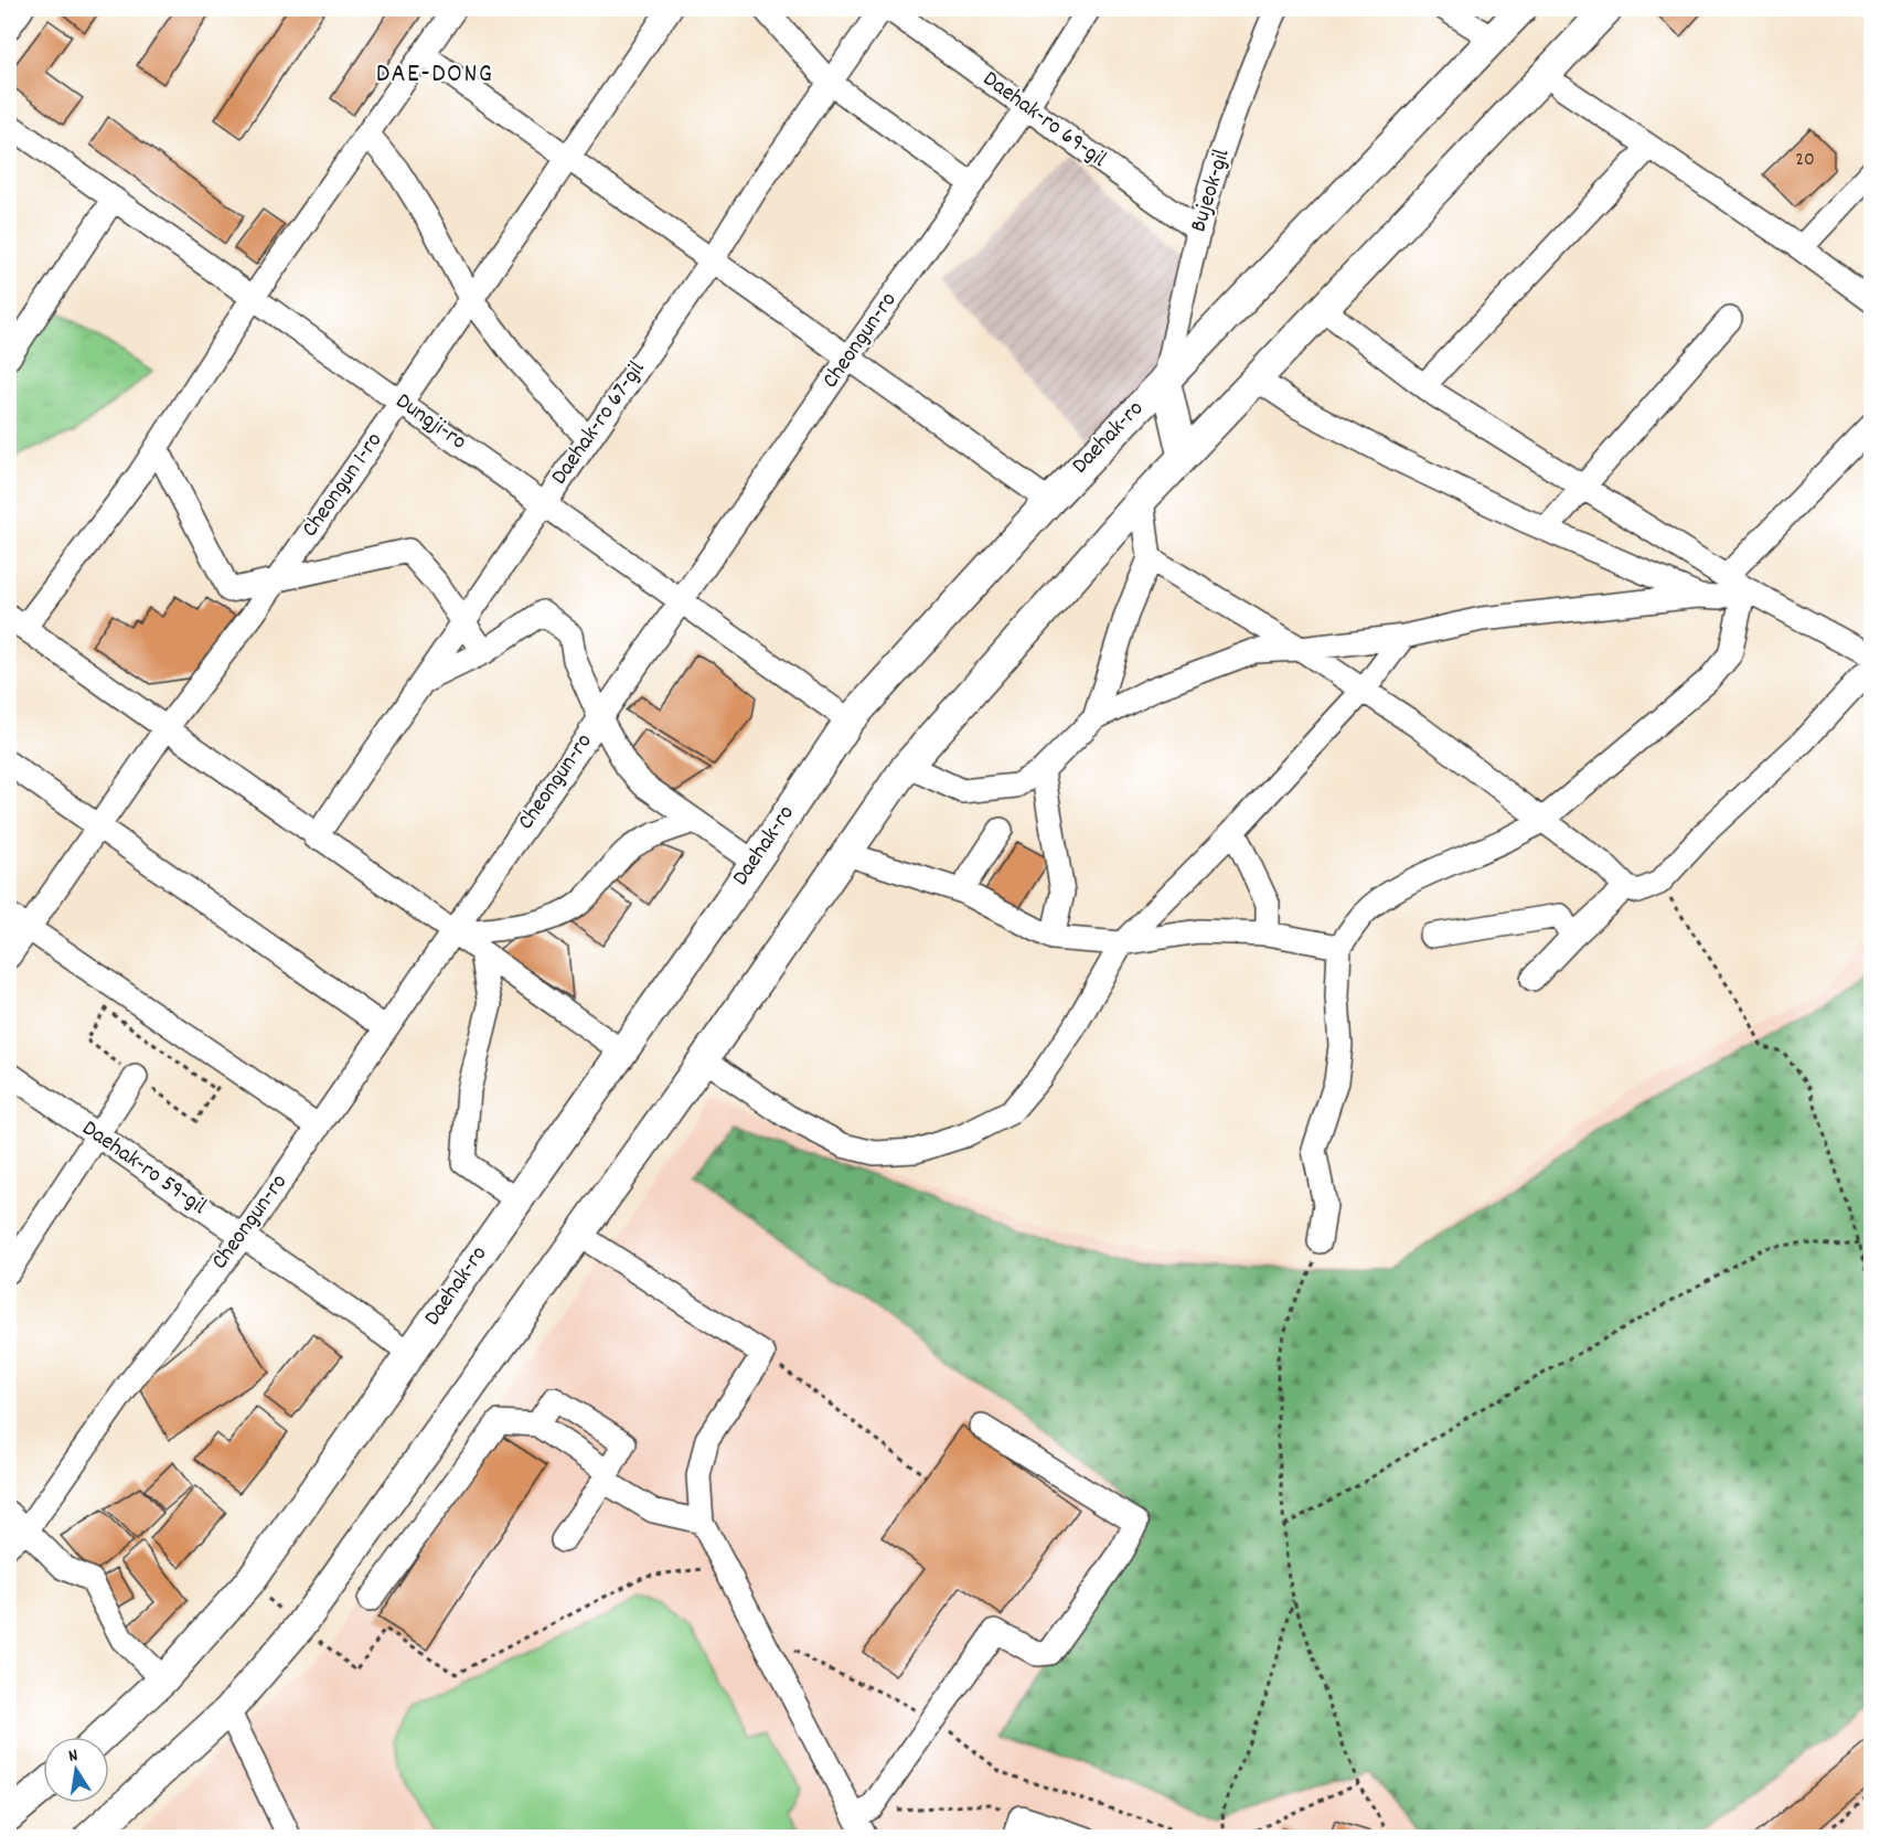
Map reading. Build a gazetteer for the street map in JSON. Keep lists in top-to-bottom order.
{
  "streets": {
    "main road": ["Daehak-ro"],
    "street": [
      "Daehak-ro 69-gil",
      "Bujeok-gil",
      "Cheongun-ro",
      "Dungji-ro",
      "Daehak-ro 67-gil",
      "Cheongun 1-ro",
      "Daehak-ro 59-gil"
    ]
  },
  "crossings": [
    ["Daehak-ro 69-gil", "Bujeok-gil"],
    ["Daehak-ro 69-gil", "Cheongun-ro"],
    ["Bujeok-gil", "Daehak-ro"],
    ["Cheongun-ro", "Dungji-ro"],
    ["Cheongun-ro", "Daehak-ro 59-gil"],
    ["Dungji-ro", "Daehak-ro 67-gil"],
    ["Dungji-ro", "Daehak-ro"],
    ["Dungji-ro", "Cheongun 1-ro"],
    ["Daehak-ro", "Daehak-ro 59-gil"]
  ],
  "districts": ["DAE-DONG"],
  "house_numbers": ["20"],
  "north": "top"
}
